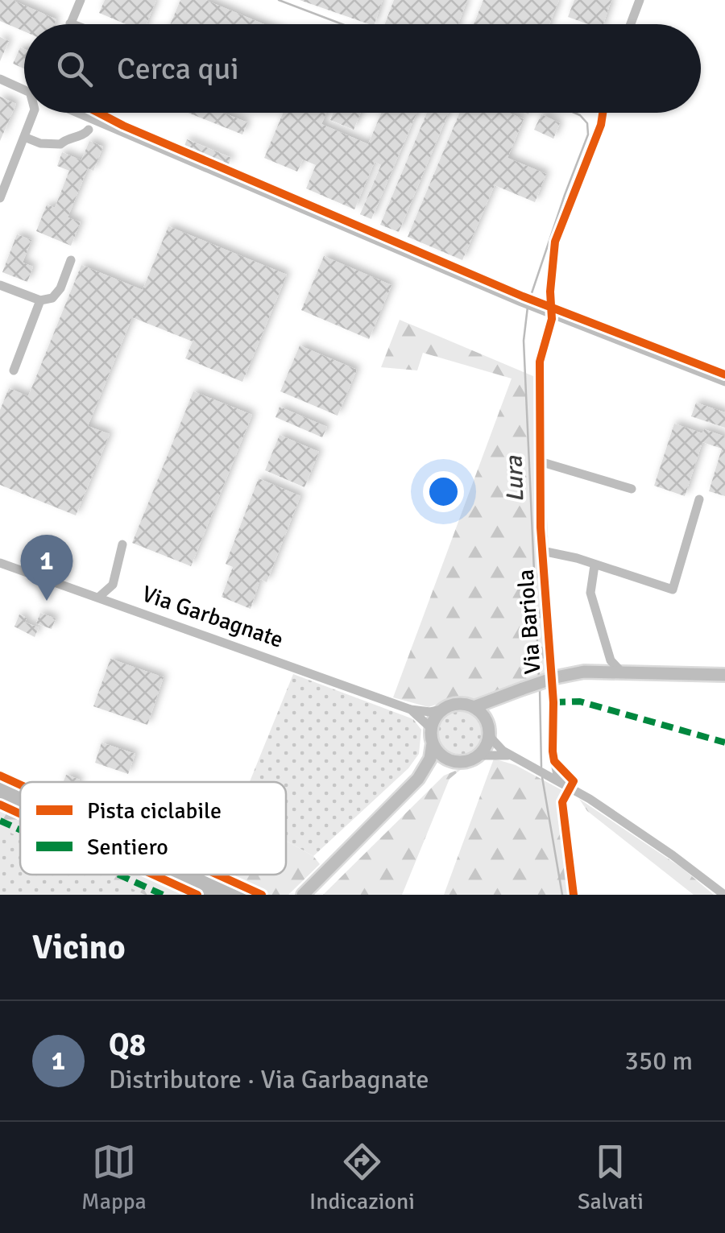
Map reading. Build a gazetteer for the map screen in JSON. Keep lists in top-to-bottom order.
{
  "streets": {
    "street": ["Via Garbagnate", "Via Bariola"]
  },
  "water": ["Lura"],
  "legend": ["Pista ciclabile", "Sentiero"],
  "page": {
    "search": "Cerca qui",
    "pins": "1",
    "heading": "Vicino",
    "list": [
      {
        "mark": "1",
        "name": "Q8",
        "note": "Distributore · Via Garbagnate",
        "value": "350 m"
      }
    ],
    "nav": ["Mappa", "Indicazioni", "Salvati"]
  }
}
